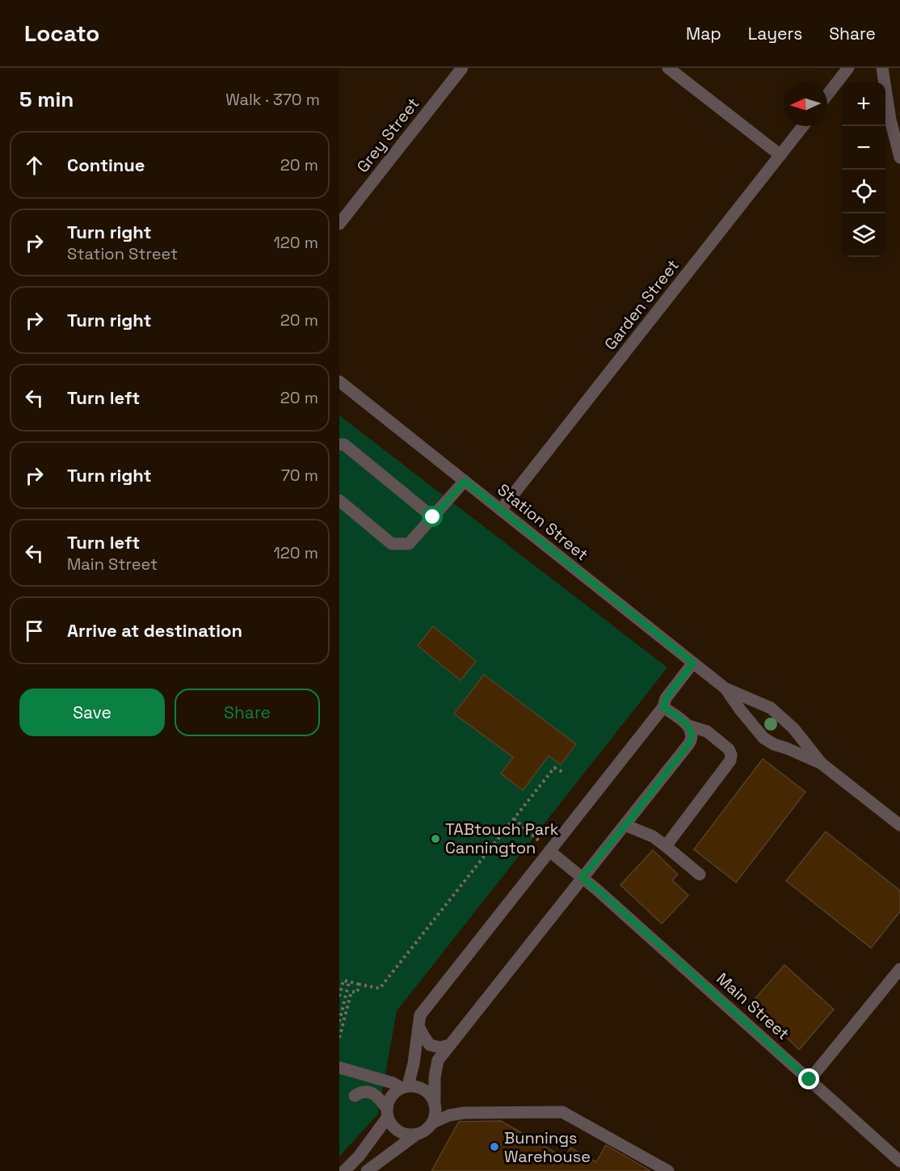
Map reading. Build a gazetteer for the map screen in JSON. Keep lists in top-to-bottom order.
{
  "streets": {
    "street": [
      "Grey Street",
      "Garden Street",
      "Station Street",
      "Main Street"
    ]
  },
  "crossings": [
    ["Garden Street", "Station Street"]
  ],
  "places": ["TABtouch Park Cannington", "Bunnings Warehouse"],
  "north": "left",
  "page": {
    "header": "Locato",
    "nav": ["Map", "Layers", "Share"],
    "heading": ["5 min", "Walk · 370 m"],
    "map_buttons": ["+", "−"],
    "list": [
      ["Continue", "20 m"],
      ["Turn right", "Station Street", "120 m"],
      ["Turn right", "20 m"],
      ["Turn left", "20 m"],
      ["Turn right", "70 m"],
      ["Turn left", "Main Street", "120 m"],
      "Arrive at destination"
    ],
    "buttons": ["Save", "Share"]
  }
}
